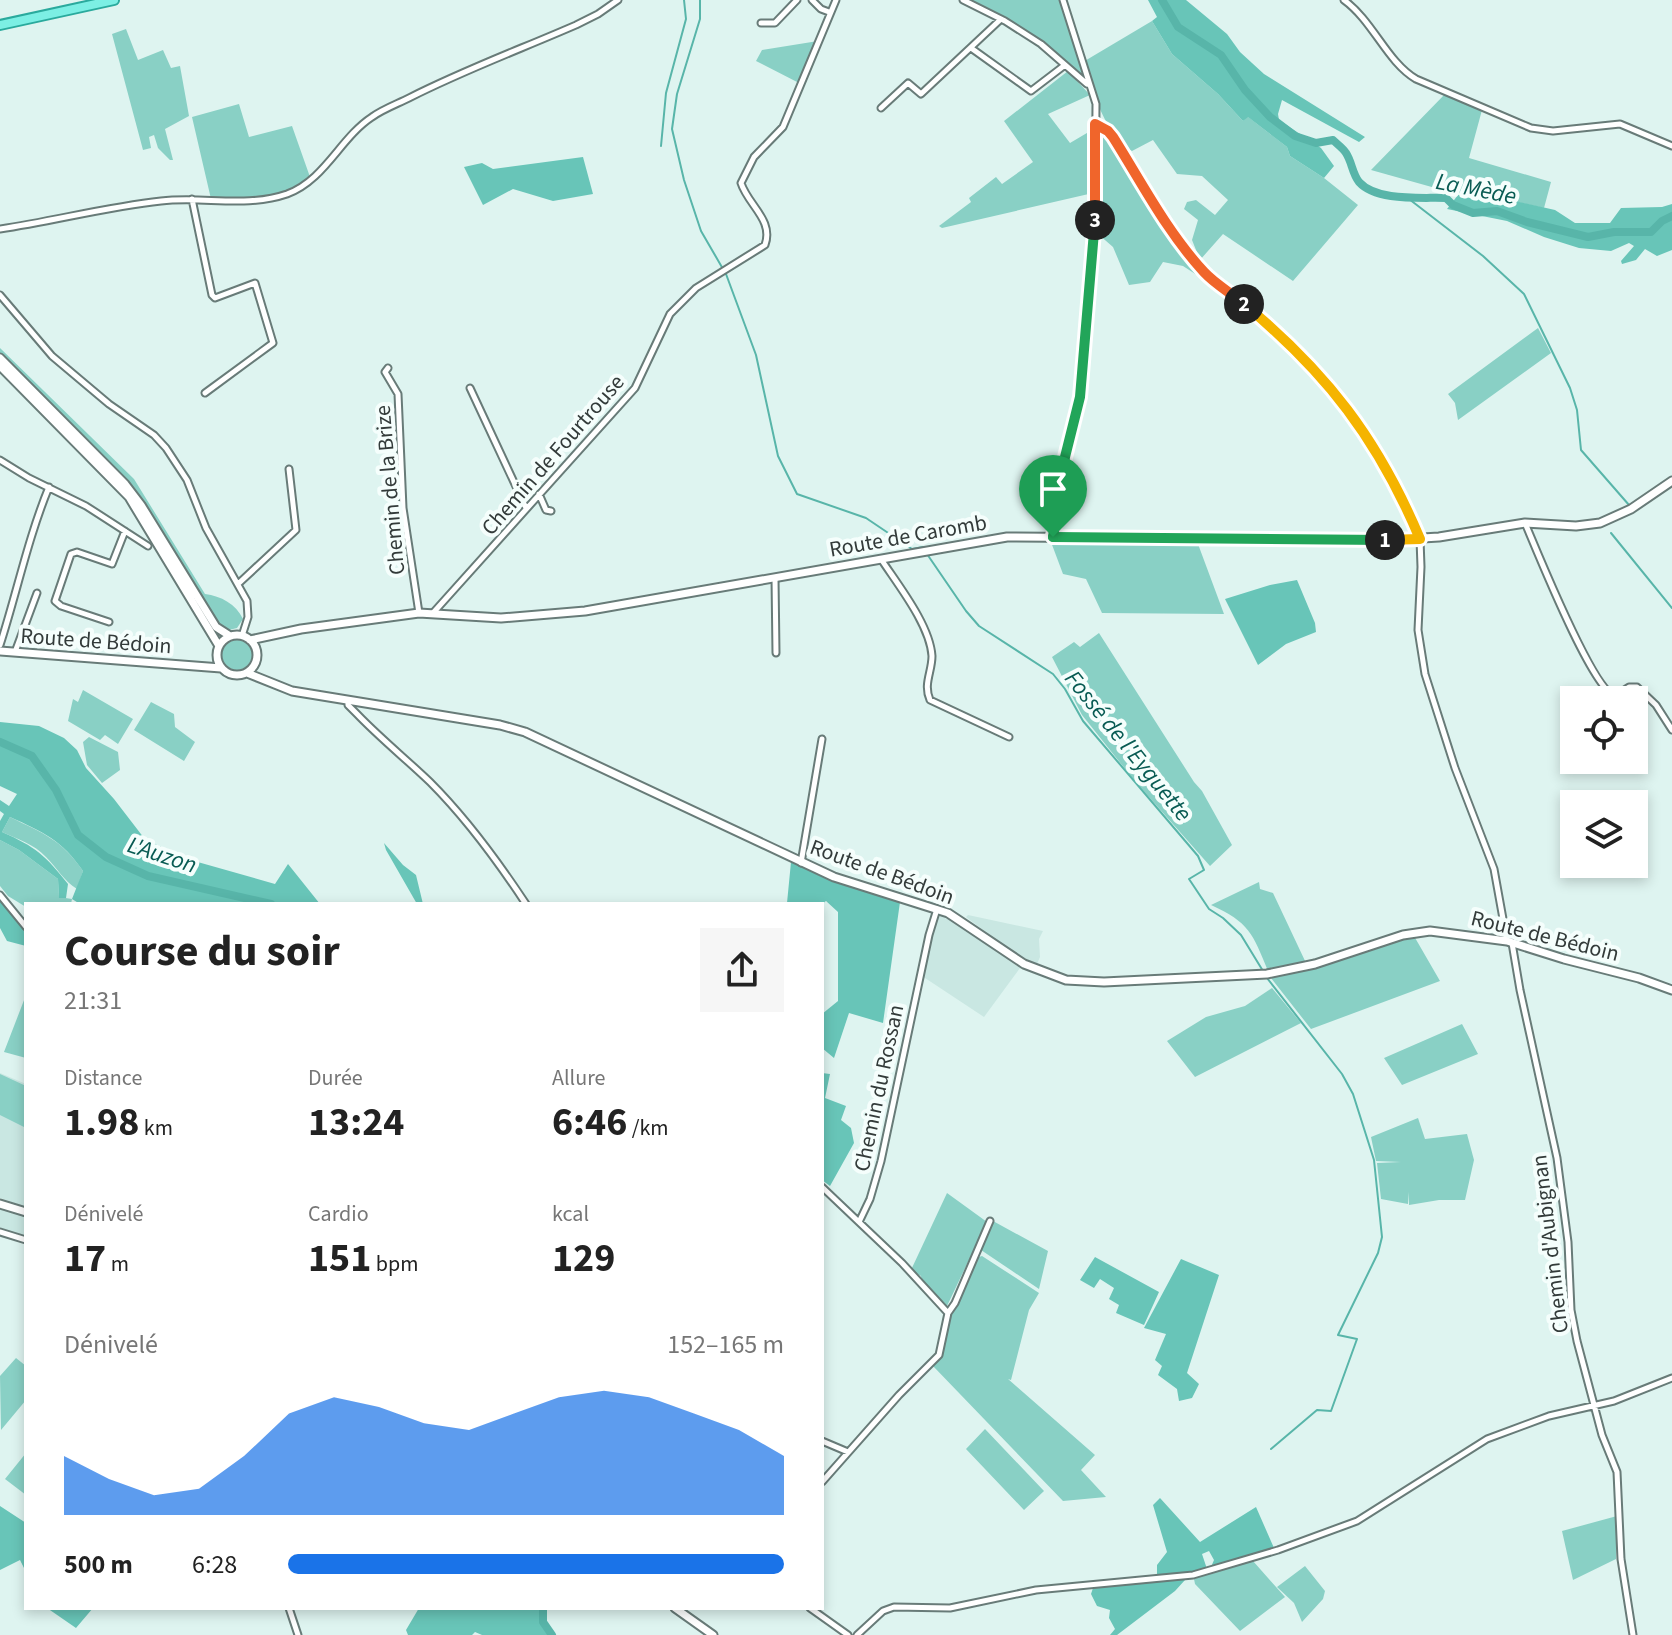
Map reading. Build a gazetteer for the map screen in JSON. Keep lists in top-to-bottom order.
{
  "streets": {
    "main road": ["Route de Caromb", "Route de Bédoin"],
    "street": [
      "Chemin de Fourtrouse",
      "Chemin de la Brize",
      "Chemin du Rossan",
      "Chemin d'Aubignan"
    ]
  },
  "crossings": [
    ["Chemin de Fourtrouse", "Route de Caromb"],
    ["Chemin de la Brize", "Route de Caromb"],
    ["Route de Caromb", "Route de Bédoin"],
    ["Route de Caromb", "Chemin d'Aubignan"],
    ["Route de Bédoin", "Chemin du Rossan"],
    ["Route de Bédoin", "Chemin d'Aubignan"]
  ],
  "water": ["La Mède", "Fossé de l'Eyguette", "L'Auzon"],
  "page": {
    "pins": ["3", "2", "1"],
    "heading": ["Course du soir", "21:31"],
    "stats": [
      ["Distance", "1.98 km"],
      ["Durée", "13:24"],
      ["Allure", "6:46 /km"],
      ["Dénivelé", "17 m"],
      ["Cardio", "151 bpm"],
      ["kcal", "129"]
    ],
    "chart": ["Dénivelé", "152–165 m"],
    "list": [
      {
        "name": "500 m",
        "note": "6:28"
      }
    ]
  }
}
